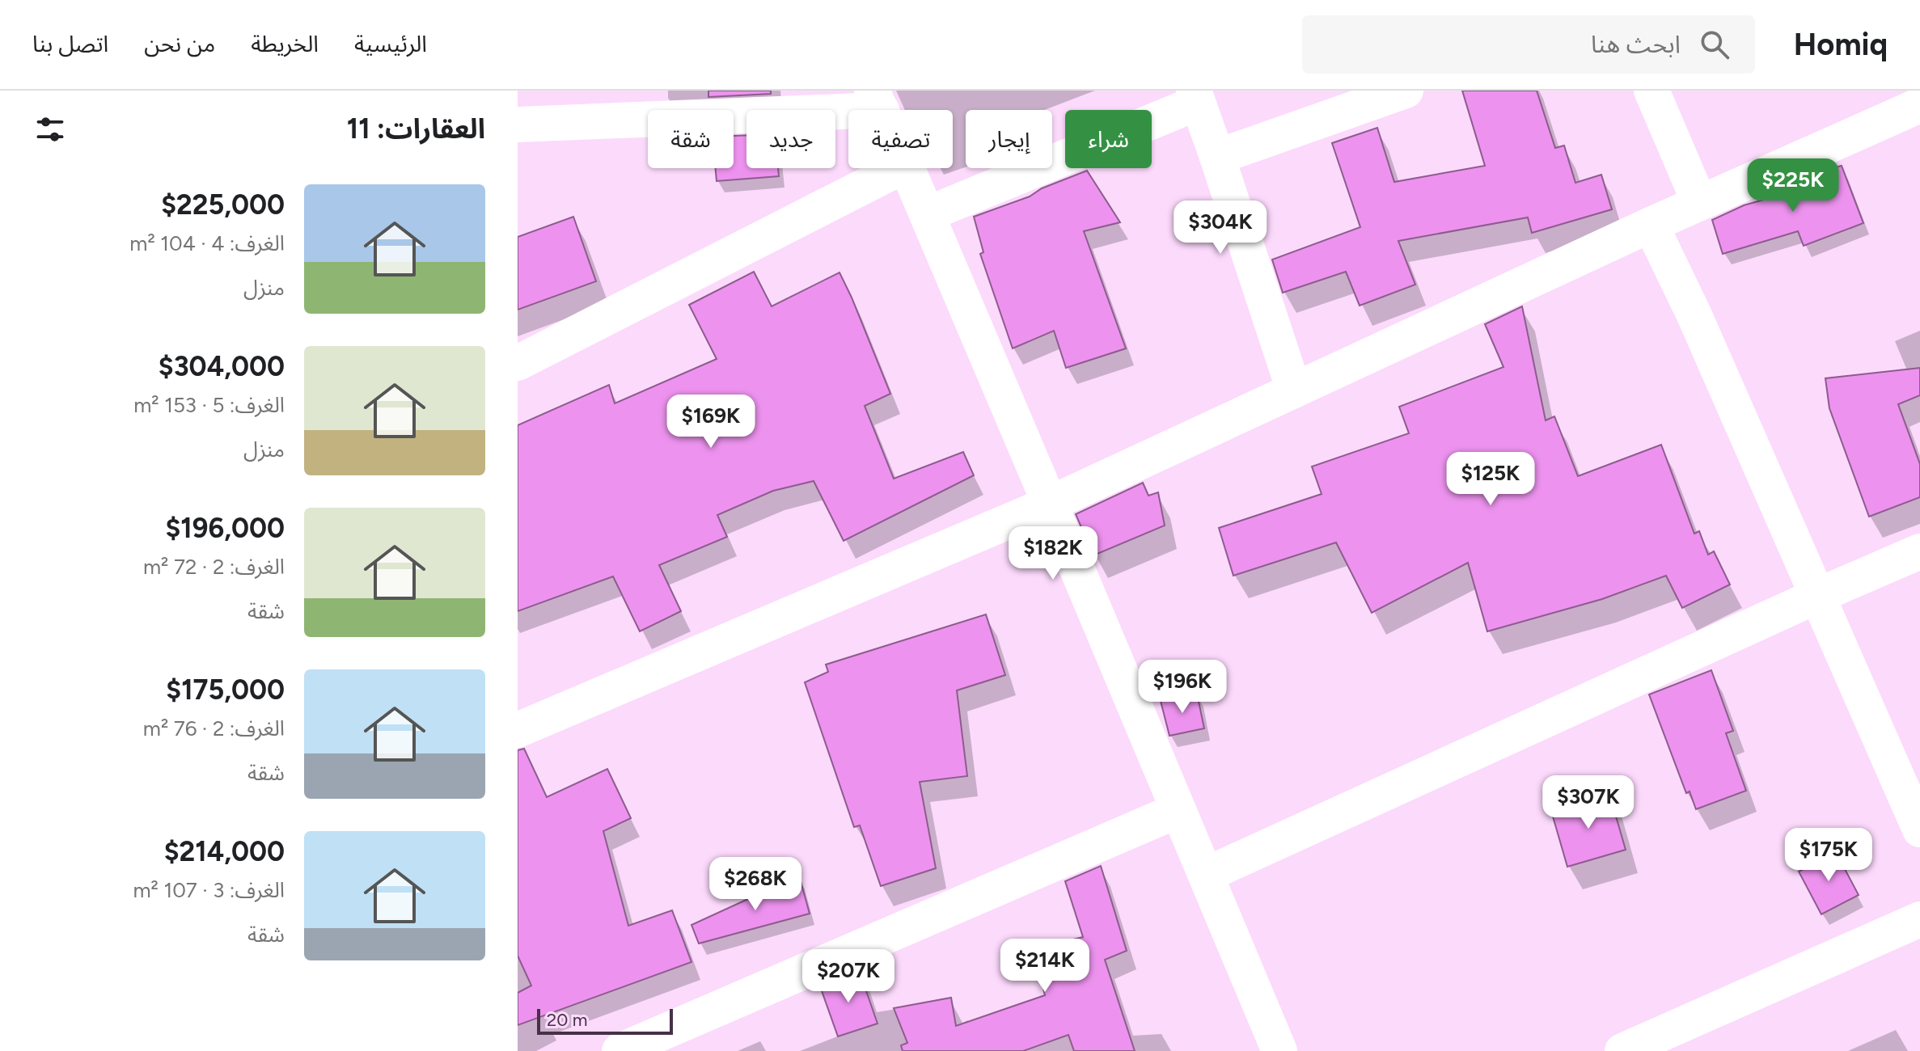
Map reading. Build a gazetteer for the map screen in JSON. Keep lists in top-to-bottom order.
{
  "scale_bar": "20 m",
  "page": {
    "header": "Homiq",
    "search": "ابحث هنا",
    "nav": [
      "الرئيسية",
      "الخريطة",
      "من نحن",
      "اتصل بنا"
    ],
    "heading": "العقارات: 11",
    "chip": [
      "شراء",
      "إيجار",
      "تصفية",
      "جديد",
      "شقة"
    ],
    "price": [
      "$225K",
      "$304K",
      "$169K",
      "$125K",
      "$182K",
      "$196K",
      "$307K",
      "$175K",
      "$268K",
      "$214K",
      "$207K"
    ],
    "list": [
      {
        "name": "$225,000",
        "note": "الغرف: 4 · 104 m² · منزل"
      },
      {
        "name": "$304,000",
        "note": "الغرف: 5 · 153 m² · منزل"
      },
      {
        "name": "$196,000",
        "note": "الغرف: 2 · 72 m² · شقة"
      },
      {
        "name": "$175,000",
        "note": "الغرف: 2 · 76 m² · شقة"
      },
      {
        "name": "$214,000",
        "note": "الغرف: 3 · 107 m² · شقة"
      }
    ],
    "scale": "20 m"
  }
}
